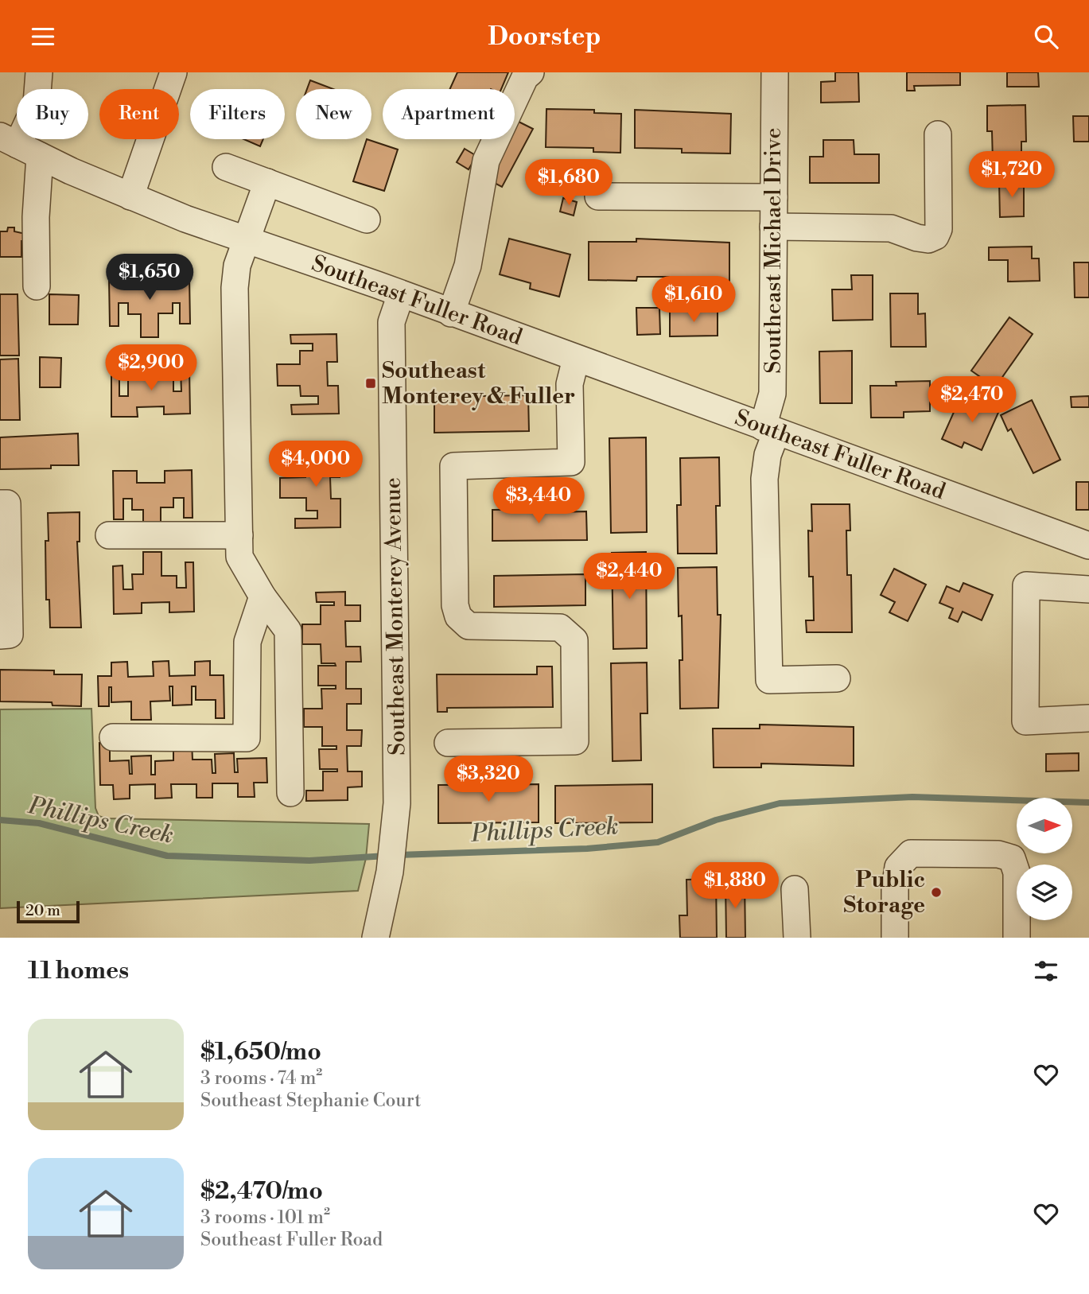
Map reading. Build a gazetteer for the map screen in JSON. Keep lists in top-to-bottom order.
{
  "streets": {
    "street": ["Southeast Michael Drive", "Southeast Fuller Road", "Southeast Monterey Avenue"]
  },
  "crossings": [
    ["Southeast Michael Drive", "Southeast Fuller Road"],
    ["Southeast Fuller Road", "Southeast Monterey Avenue"]
  ],
  "water": ["Phillips Creek"],
  "places": {
    "transit": ["Southeast Monterey & Fuller"],
    "other": ["Public Storage"]
  },
  "scale_bar": "20 m",
  "north": "right",
  "page": {
    "header": "Doorstep",
    "chip": [
      "Buy",
      "Rent",
      "Filters",
      "New",
      "Apartment"
    ],
    "price": [
      "$1,720",
      "$1,680",
      "$1,650",
      "$1,610",
      "$2,900",
      "$2,470",
      "$4,000",
      "$3,440",
      "$2,440",
      "$3,320",
      "$1,880"
    ],
    "scale": "20 m",
    "heading": "11 homes",
    "list": [
      {
        "name": "$1,650/mo",
        "note": "3 rooms · 74 m² · Southeast Stephanie Court"
      },
      {
        "name": "$2,470/mo",
        "note": "3 rooms · 101 m² · Southeast Fuller Road"
      }
    ]
  }
}
